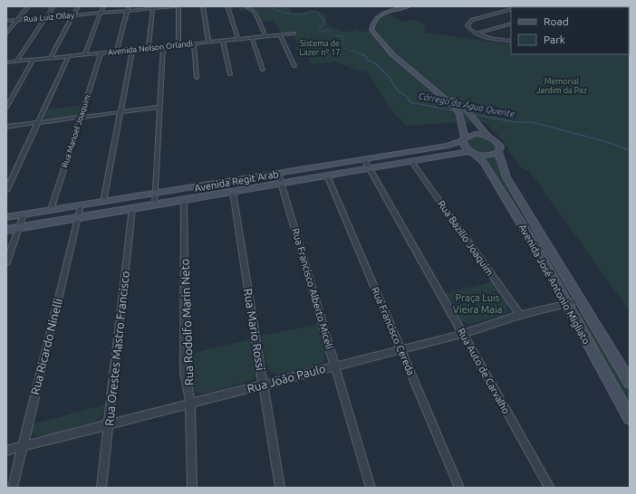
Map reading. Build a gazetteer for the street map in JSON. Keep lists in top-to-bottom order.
{
  "streets": {
    "main road": ["Avenida Regit Arab", "Avenida José Antonio Migliato"],
    "street": [
      "Rua Luiz Ollay",
      "Avenida Nelson Orlandi",
      "Rua Manoel Joaquim",
      "Rua Bazilio Joaquim",
      "Rua Francisco Alberto Miceli",
      "Rua Rodolfo Marin Neto",
      "Rua Mario Rossi",
      "Rua Francisco Cereda",
      "Rua Ricardo Ninelli",
      "Rua Orestes Mastro Francisco",
      "Rua Auto de Carvalho",
      "Rua João Paulo"
    ]
  },
  "crossings": [
    ["Avenida Nelson Orlandi", "Rua Manoel Joaquim"],
    ["Rua Manoel Joaquim", "Avenida Regit Arab"],
    ["Avenida Regit Arab", "Rua Bazilio Joaquim"],
    ["Avenida Regit Arab", "Avenida José Antonio Migliato"],
    ["Avenida Regit Arab", "Rua Francisco Alberto Miceli"],
    ["Avenida Regit Arab", "Rua Rodolfo Marin Neto"],
    ["Avenida Regit Arab", "Rua Mario Rossi"],
    ["Avenida Regit Arab", "Rua Francisco Cereda"],
    ["Avenida Regit Arab", "Rua Ricardo Ninelli"],
    ["Avenida Regit Arab", "Rua Orestes Mastro Francisco"],
    ["Avenida Regit Arab", "Rua Auto de Carvalho"],
    ["Rua Bazilio Joaquim", "Rua João Paulo"],
    ["Avenida José Antonio Migliato", "Rua João Paulo"],
    ["Rua Francisco Alberto Miceli", "Rua João Paulo"],
    ["Rua Rodolfo Marin Neto", "Rua João Paulo"],
    ["Rua Mario Rossi", "Rua João Paulo"],
    ["Rua Francisco Cereda", "Rua João Paulo"],
    ["Rua Ricardo Ninelli", "Rua João Paulo"],
    ["Rua Orestes Mastro Francisco", "Rua João Paulo"],
    ["Rua Auto de Carvalho", "Rua João Paulo"]
  ],
  "water": ["Córrego da Água Quente"],
  "parks": ["Sistema de Lazer nº 17", "Memorial Jardim da Paz", "Praça Luis Vieira Maia"],
  "legend": ["Road", "Park"]
}
